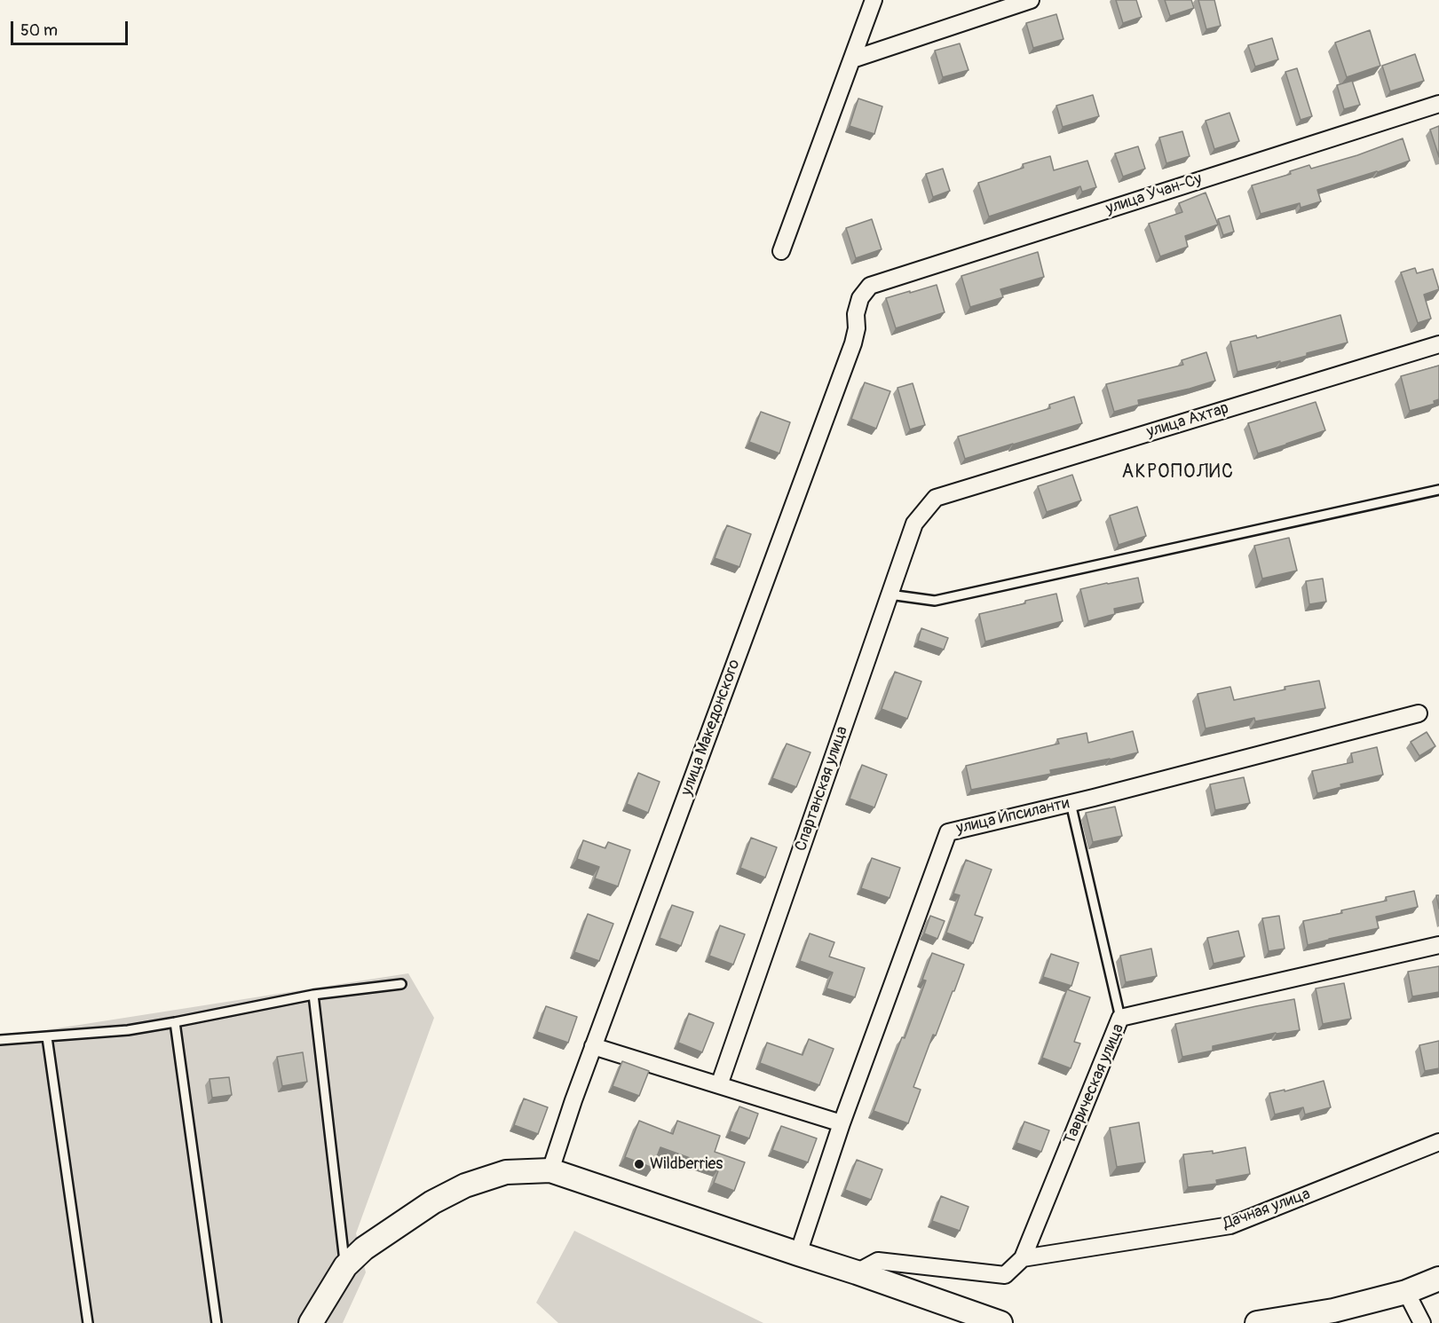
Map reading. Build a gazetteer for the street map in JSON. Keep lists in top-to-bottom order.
{
  "streets": {
    "street": [
      "улица Учан-Су",
      "улица Ахтар",
      "улица Македонского",
      "Спартанская улица",
      "улица Ипсиланти",
      "Таврическая улица",
      "Дачная улица"
    ]
  },
  "crossings": [
    ["улица Учан-Су", "улица Македонского"],
    ["улица Ахтар", "Спартанская улица"],
    ["Таврическая улица", "Дачная улица"]
  ],
  "districts": ["АКРОПОЛИС"],
  "places": ["Wildberries"],
  "scale_bar": "50 m"
}
